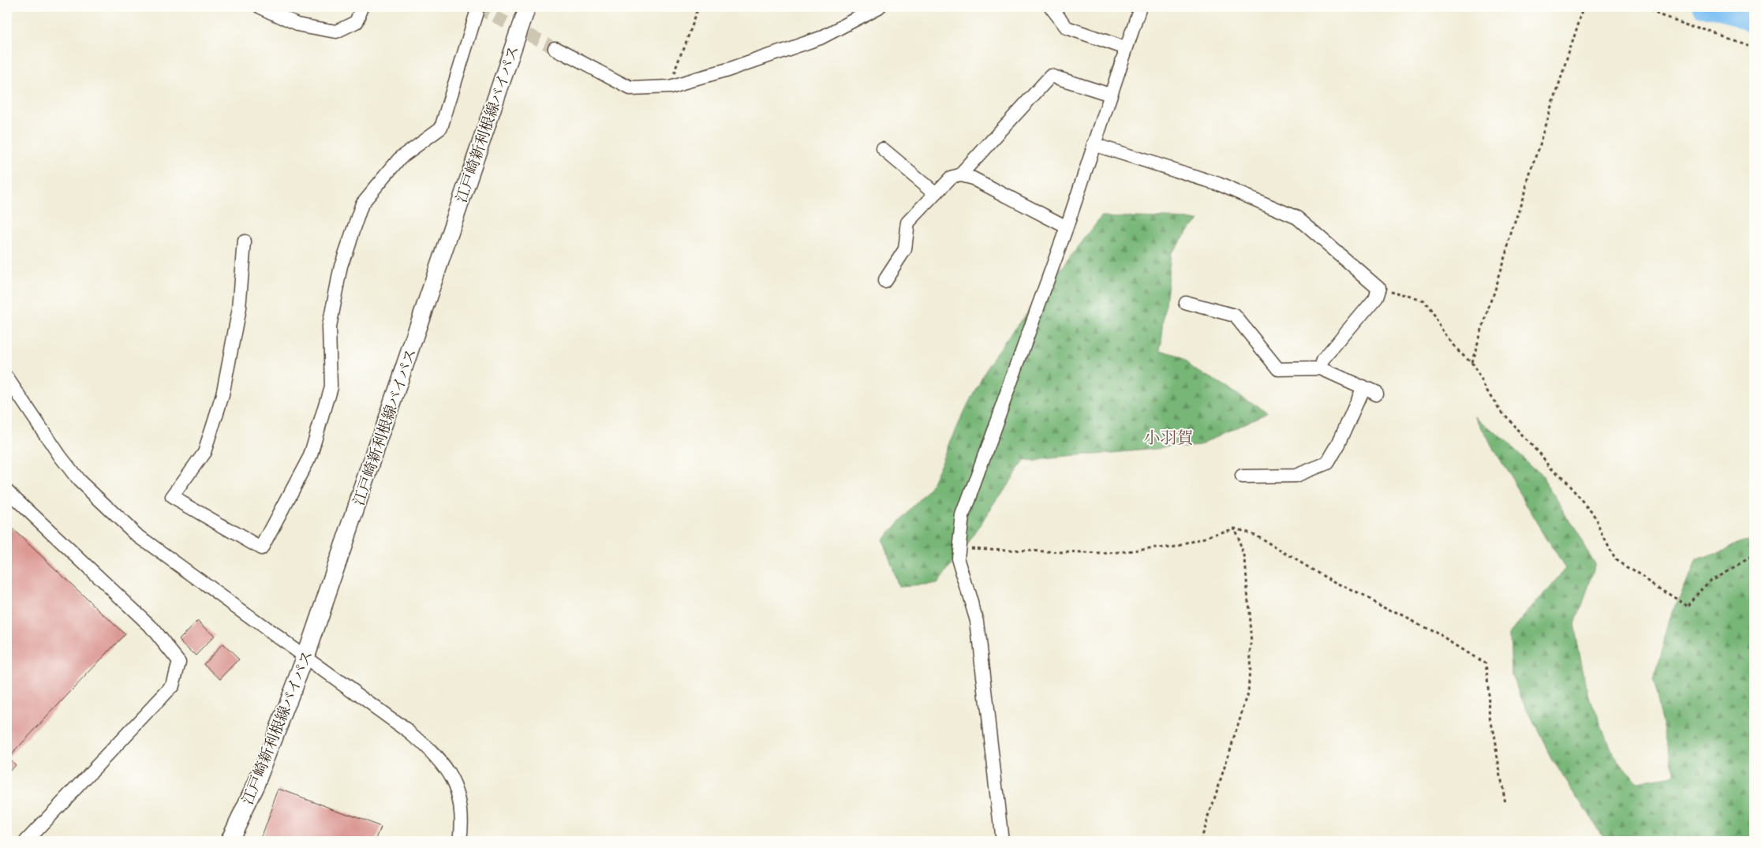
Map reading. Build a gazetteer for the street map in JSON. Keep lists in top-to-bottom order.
{
  "streets": {
    "main road": ["江戸崎新利根線バイパス"]
  },
  "districts": ["小羽賀"]
}
